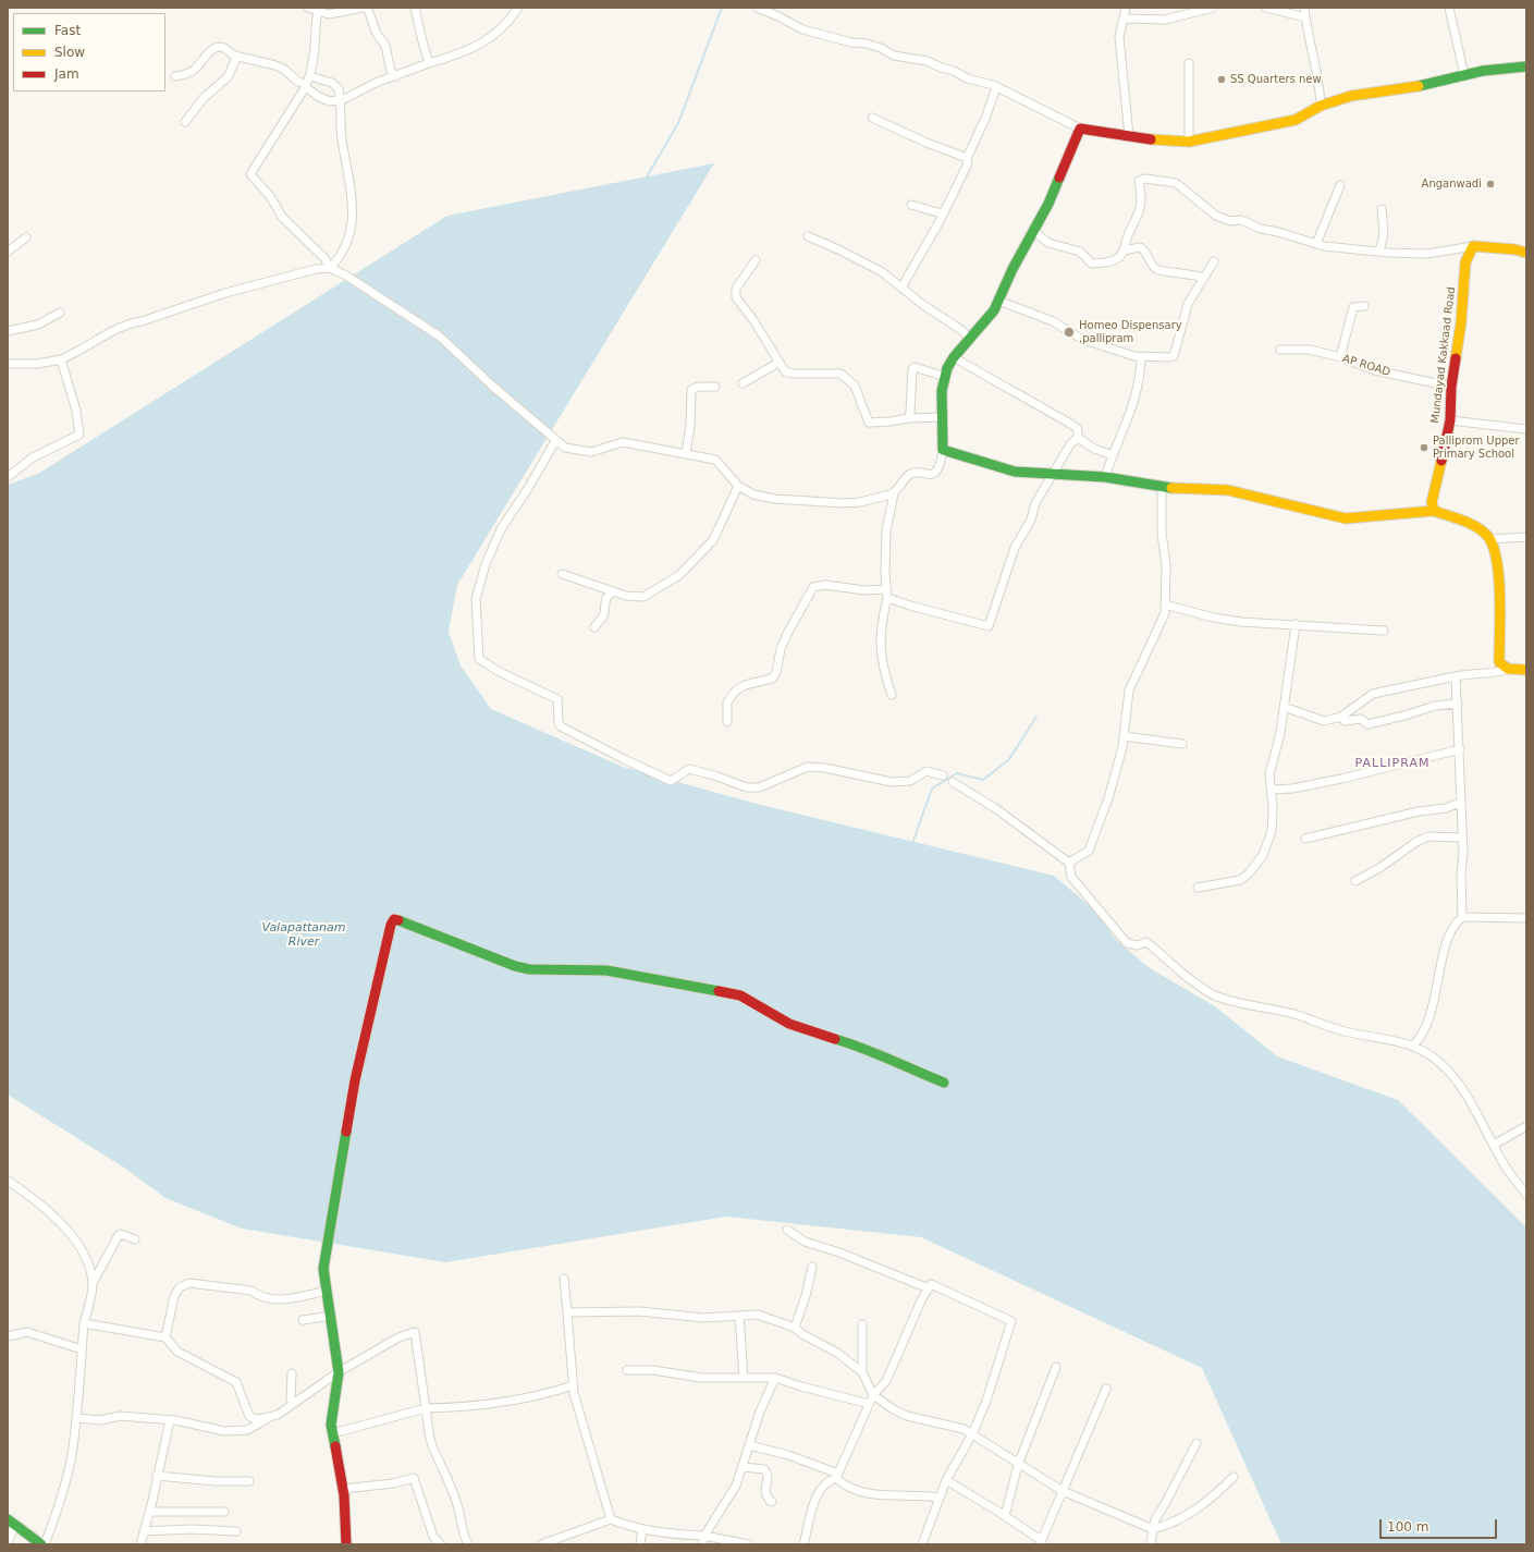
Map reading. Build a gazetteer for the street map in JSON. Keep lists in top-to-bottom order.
{
  "streets": {
    "street": ["Mundayad Kakkaad Road", "AP ROAD"]
  },
  "crossings": [
    ["Mundayad Kakkaad Road", "AP ROAD"]
  ],
  "districts": ["PALLIPRAM"],
  "water": ["Valapattanam River"],
  "places": [
    "SS Quarters new",
    "Anganwadi",
    "Homeo Dispensary ,pallipram",
    "Palliprom Upper Primary School"
  ],
  "legend": ["Fast", "Slow", "Jam"],
  "scale_bar": "100 m"
}
